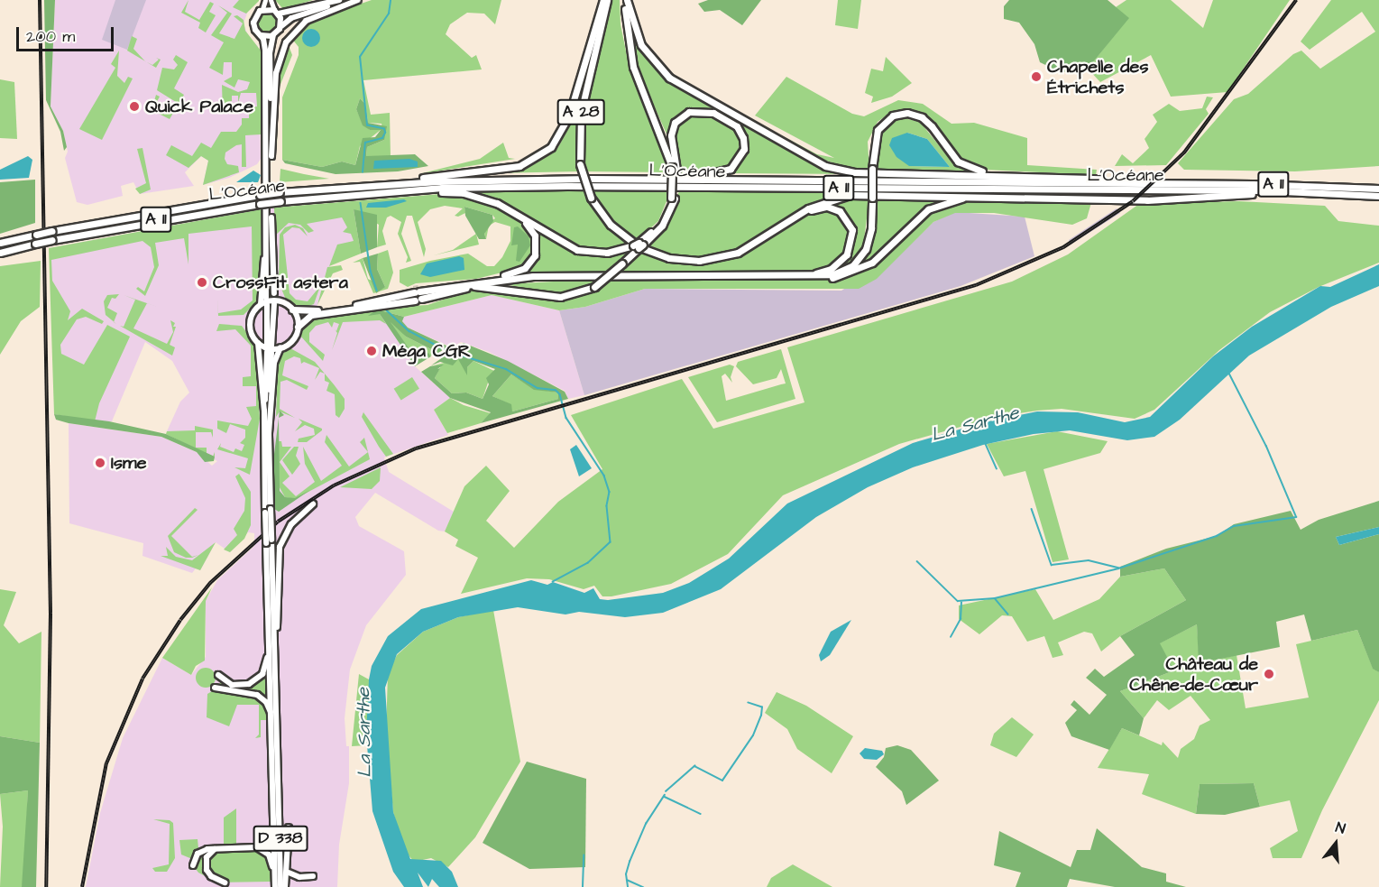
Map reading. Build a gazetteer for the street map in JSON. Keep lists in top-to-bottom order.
{
  "streets": {
    "highway": ["A 28", "L’Océane", "A 11"],
    "main road": ["D 338"]
  },
  "water": ["La Sarthe"],
  "places": [
    "Chapelle des Étrichets",
    "Quick Palace",
    "CrossFit astera",
    "Méga CGR",
    "Isme",
    "Château de Chêne-de-Cœur"
  ],
  "scale_bar": "200 m",
  "north": "top"
}
